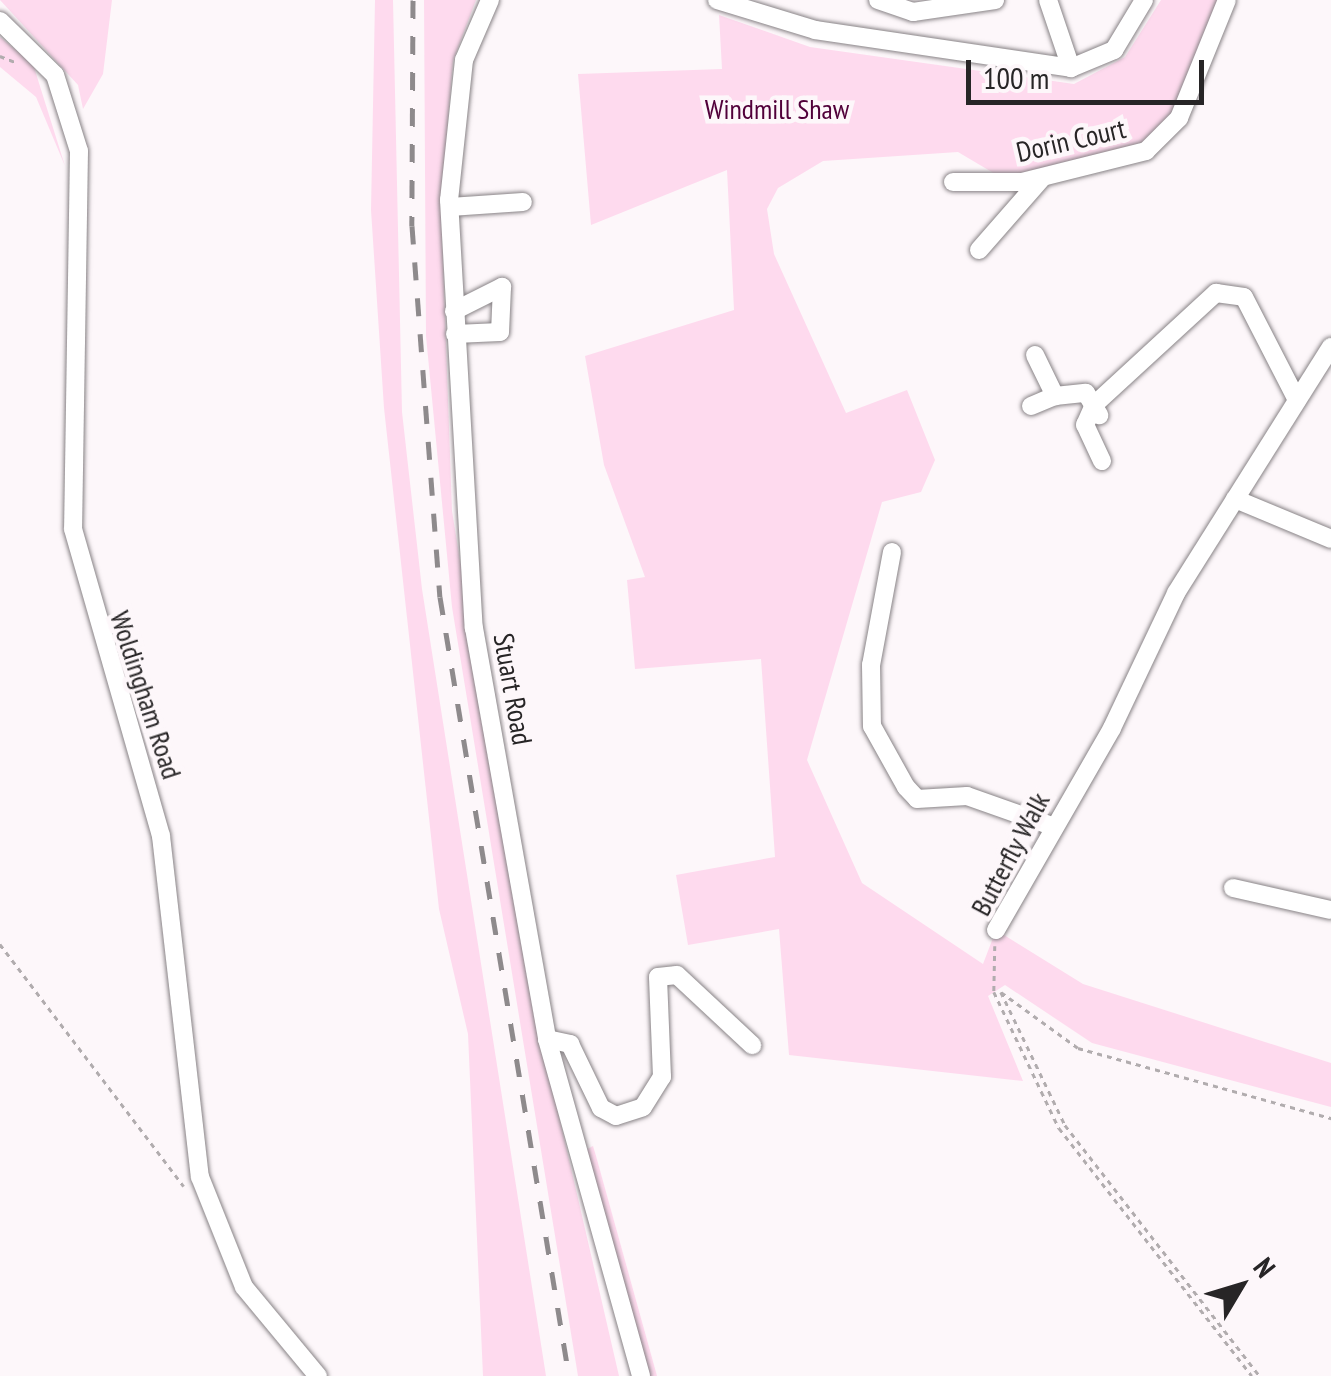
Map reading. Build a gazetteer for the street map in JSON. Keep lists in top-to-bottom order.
{
  "streets": {
    "street": [
      "Dorin Court",
      "Stuart Road",
      "Woldingham Road",
      "Butterfly Walk"
    ]
  },
  "parks": ["Windmill Shaw"],
  "scale_bar": "100 m",
  "north": "top right"
}
